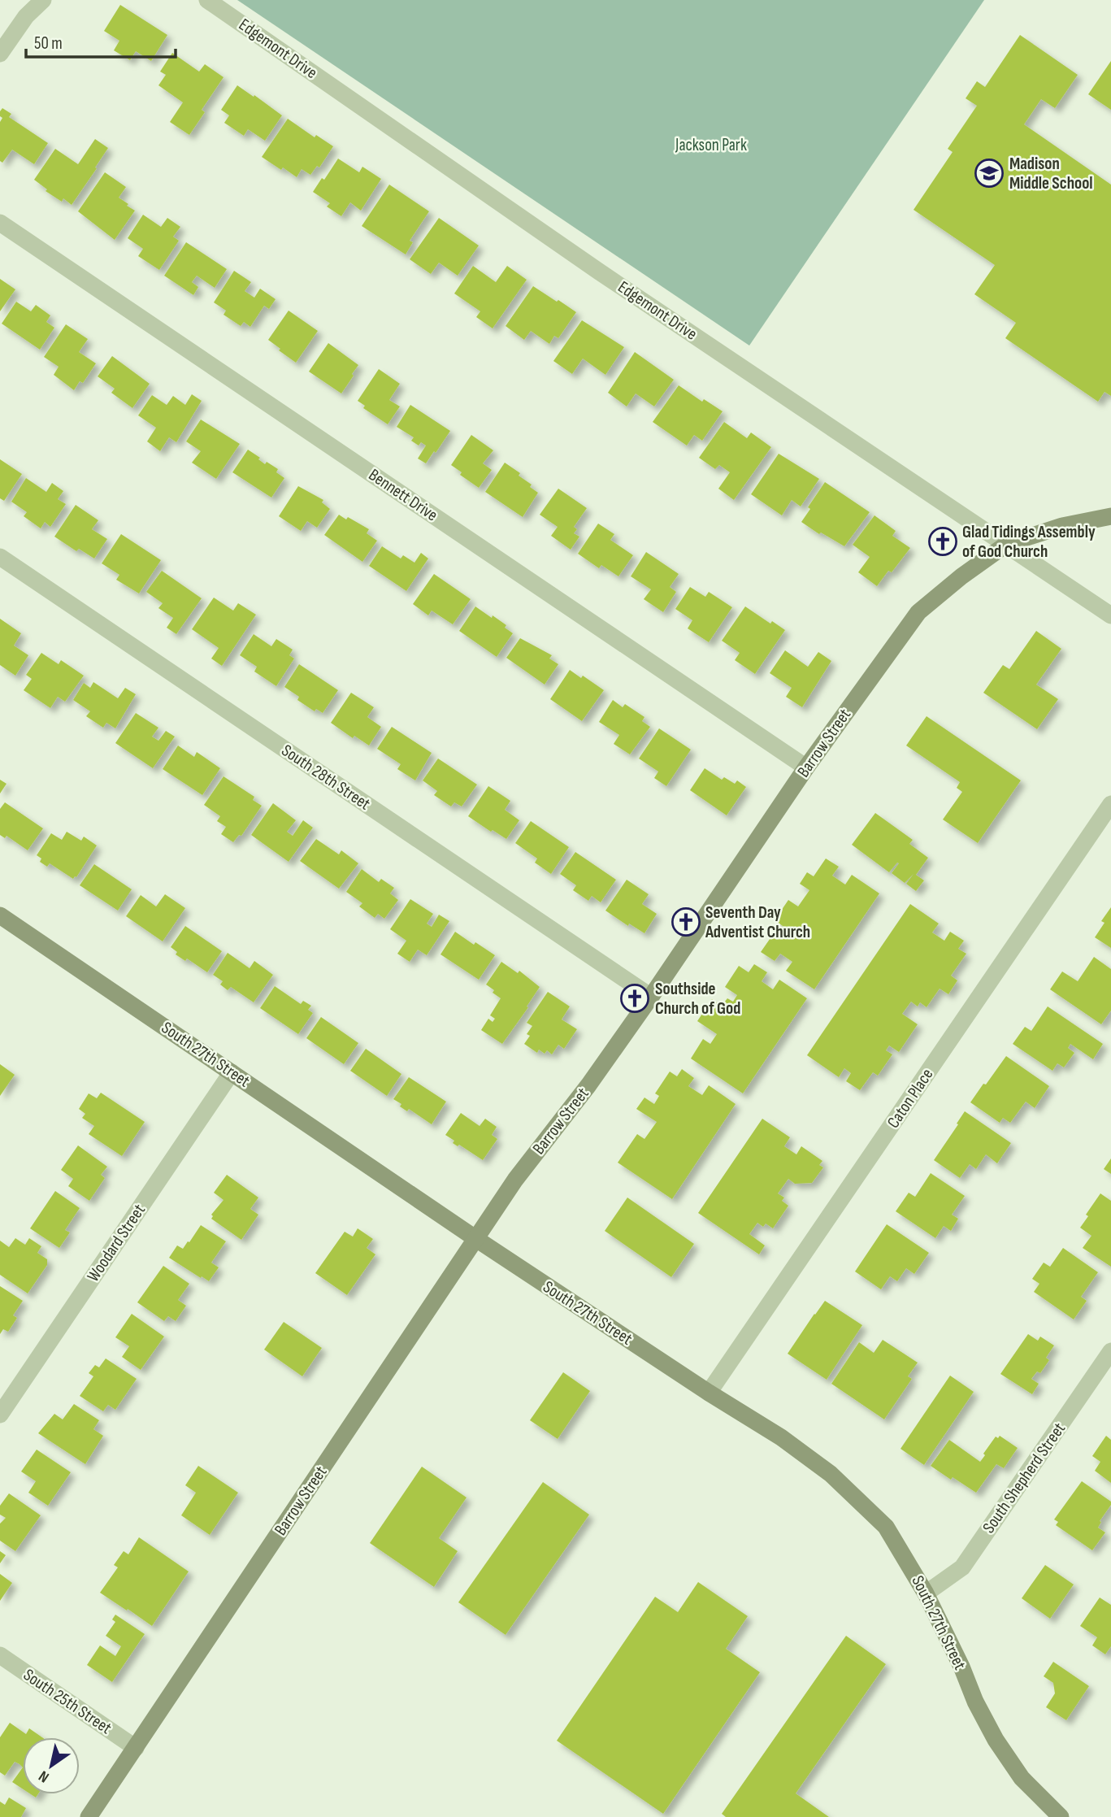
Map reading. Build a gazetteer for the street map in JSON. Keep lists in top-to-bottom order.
{
  "streets": {
    "main road": ["Barrow Street", "South 27th Street"],
    "street": [
      "Edgemont Drive",
      "Bennett Drive",
      "South 28th Street",
      "Caton Place",
      "Woodard Street",
      "South Shepherd Street",
      "South 25th Street"
    ]
  },
  "crossings": [
    ["Edgemont Drive", "Barrow Street"],
    ["Bennett Drive", "Barrow Street"],
    ["Barrow Street", "South 28th Street"],
    ["Barrow Street", "South 27th Street"],
    ["Barrow Street", "South 25th Street"],
    ["South 27th Street", "Caton Place"],
    ["South 27th Street", "Woodard Street"],
    ["South 27th Street", "South Shepherd Street"]
  ],
  "parks": ["Jackson Park"],
  "places": {
    "school or university": ["Madison Middle School"],
    "church": ["Glad Tidings Assembly of God Church", "Seventh Day Adventist Church", "Southside Church of God"]
  },
  "scale_bar": "50 m",
  "north": "bottom left"
}
